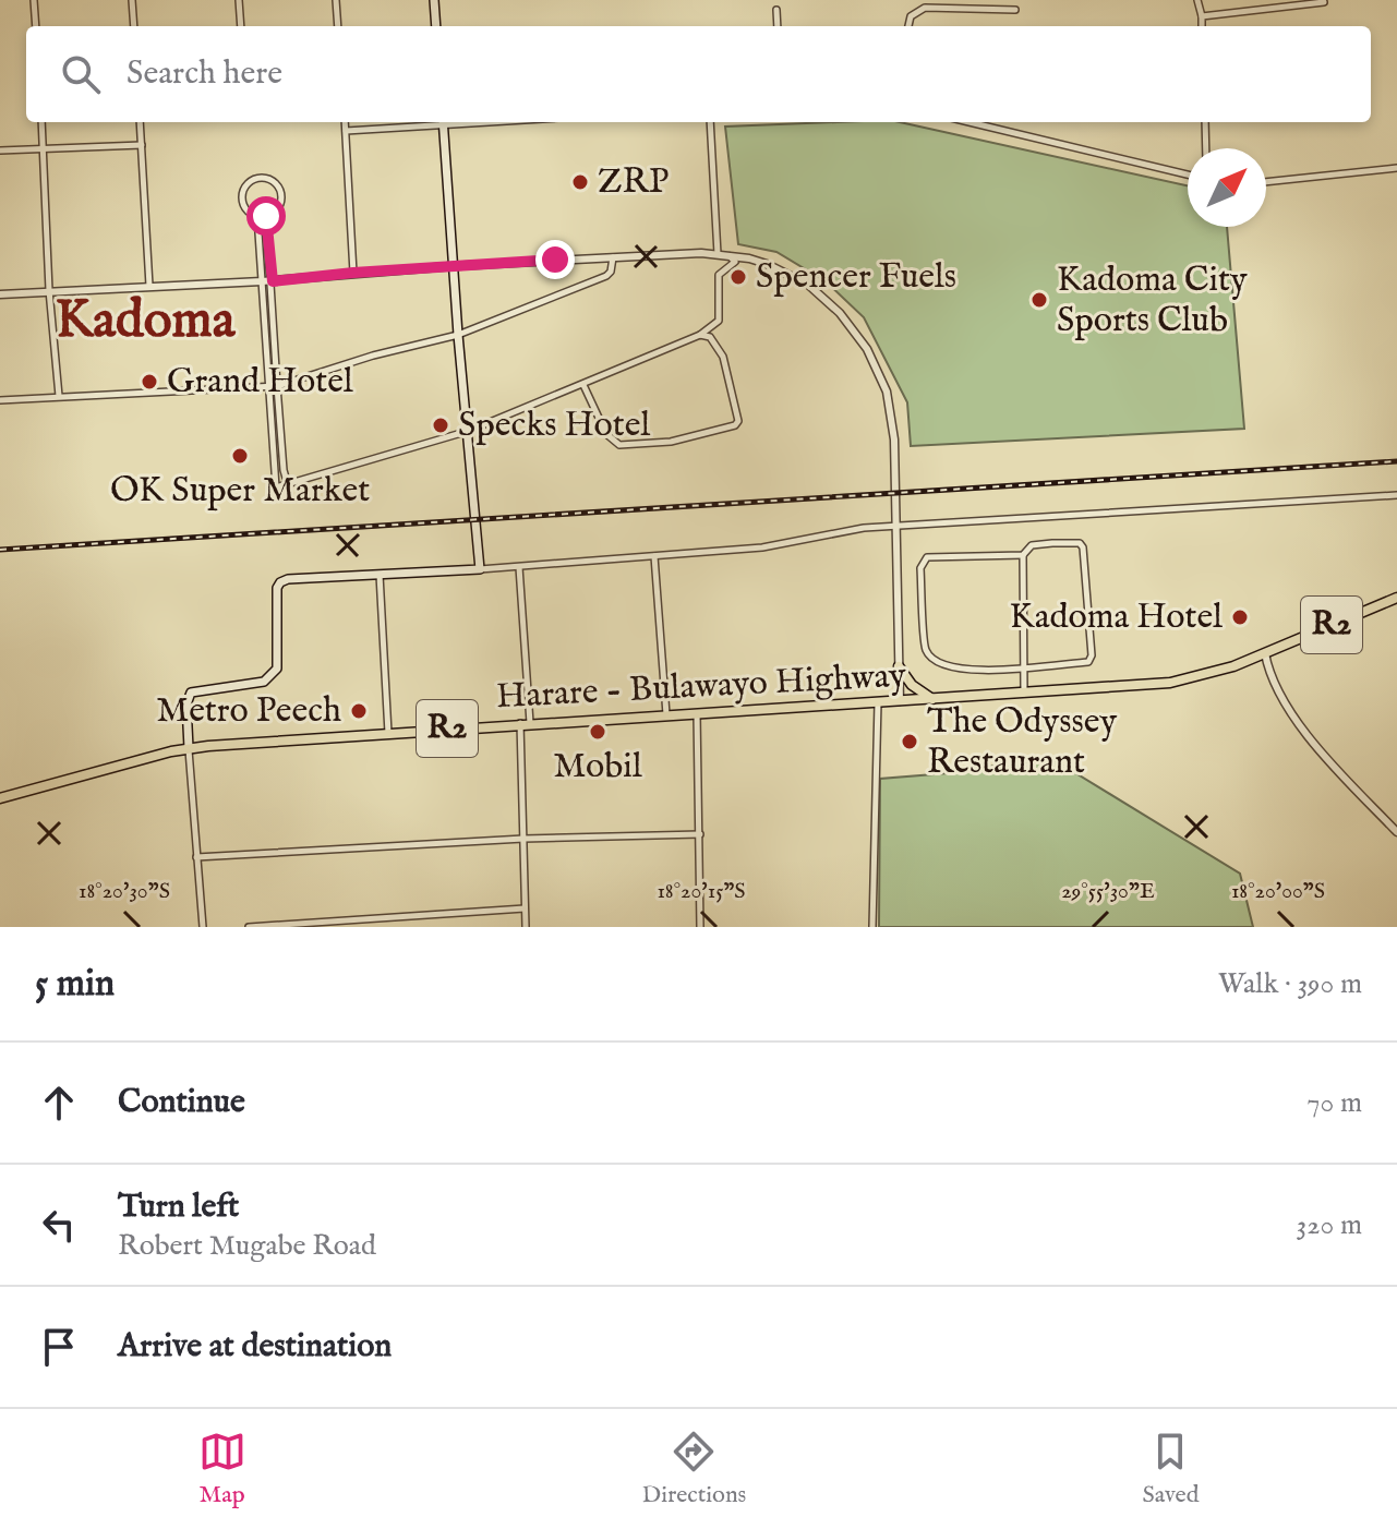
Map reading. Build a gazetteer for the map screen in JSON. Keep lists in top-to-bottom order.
{
  "streets": {
    "highway": ["R2", "Harare - Bulawayo Highway"]
  },
  "districts": ["Kadoma"],
  "places": [
    "ZRP",
    "Spencer Fuels",
    "Kadoma City Sports Club",
    "Grand Hotel",
    "Specks Hotel",
    "OK Super Market",
    "Kadoma Hotel",
    "Metro Peech",
    "Mobil",
    "The Odyssey Restaurant"
  ],
  "north": "top right",
  "page": {
    "search": "Search here",
    "heading": ["5 min", "Walk · 390 m"],
    "list": [
      ["Continue", "70 m"],
      ["Turn left", "Robert Mugabe Road", "320 m"],
      "Arrive at destination"
    ],
    "nav": ["Map", "Directions", "Saved"]
  },
  "coordinates": [
    "18°20'30\"S",
    "18°20'15\"S",
    "18°20'00\"S",
    "29°55'30\"E"
  ]
}
